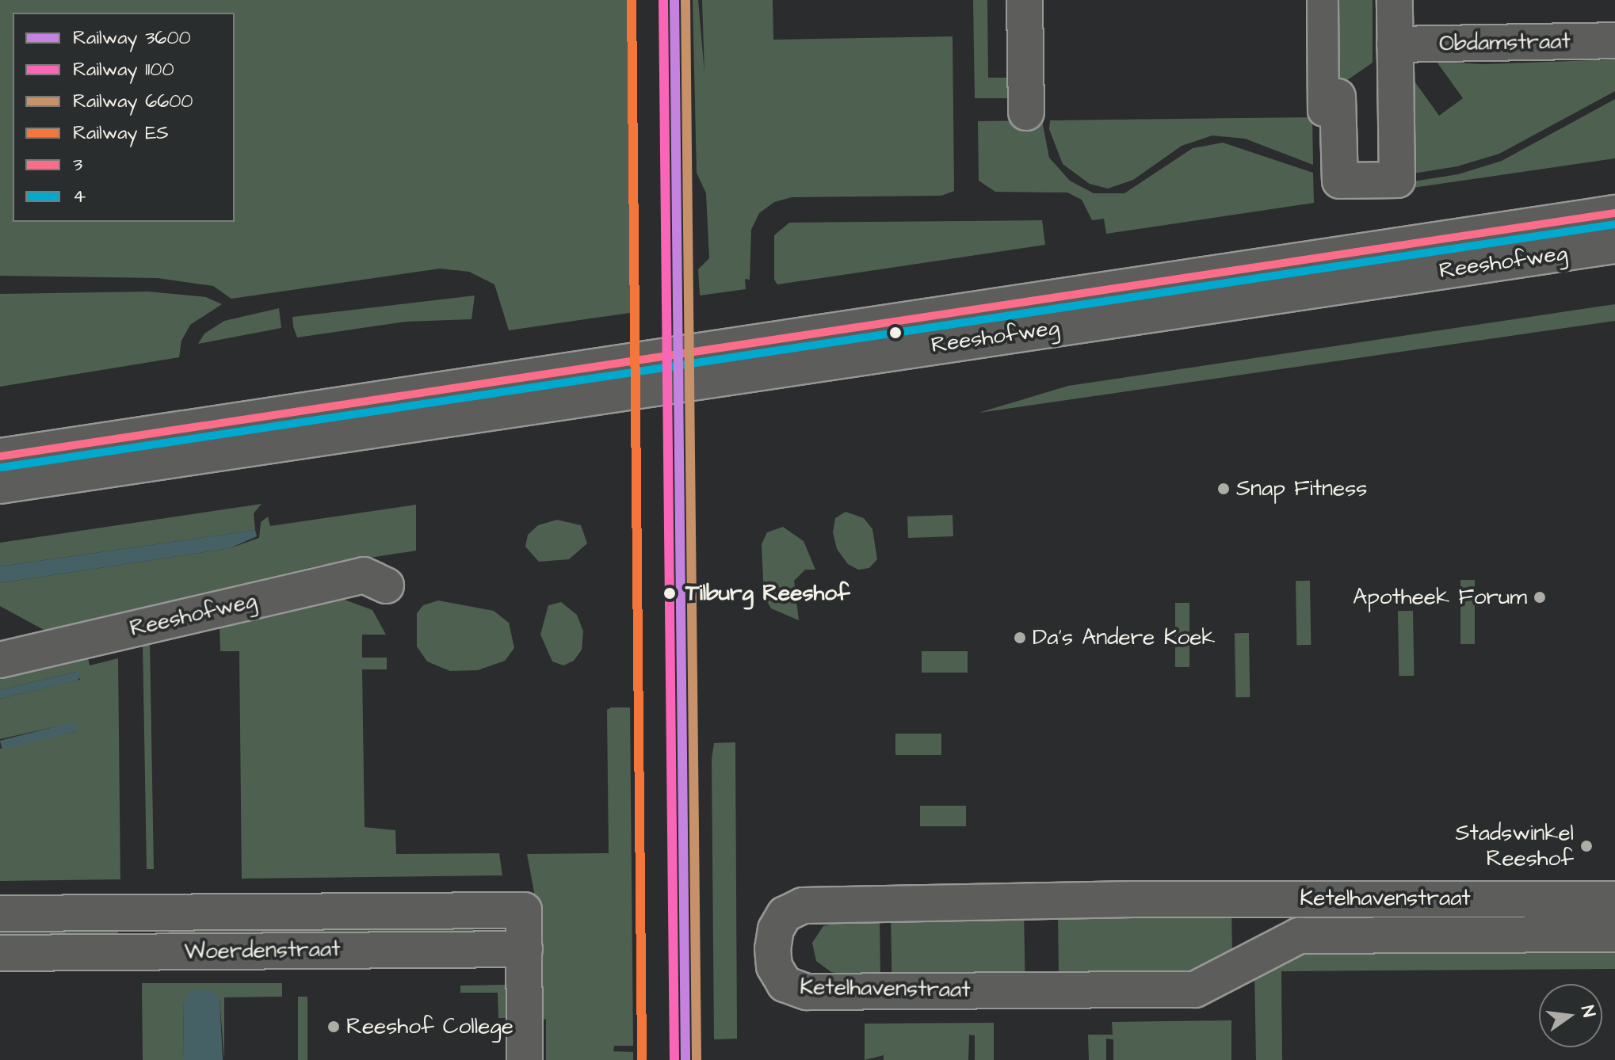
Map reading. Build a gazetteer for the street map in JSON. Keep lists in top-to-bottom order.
{
  "streets": {
    "street": [
      "Obdamstraat",
      "Reeshofweg",
      "Ketelhavenstraat",
      "Woerdenstraat"
    ]
  },
  "places": [
    "Snap Fitness",
    "Tilburg Reeshof",
    "Apotheek Forum",
    "Da's Andere Koek",
    "Stadswinkel Reeshof",
    "Reeshof College"
  ],
  "lines": [
    "rail line 3600",
    "rail line 1100",
    "rail line 6600",
    "rail line ES",
    "transit line 3",
    "transit line 4"
  ],
  "legend": [
    "Railway 3600",
    "Railway 1100",
    "Railway 6600",
    "Railway ES",
    "3",
    "4"
  ],
  "north": "right"
}
